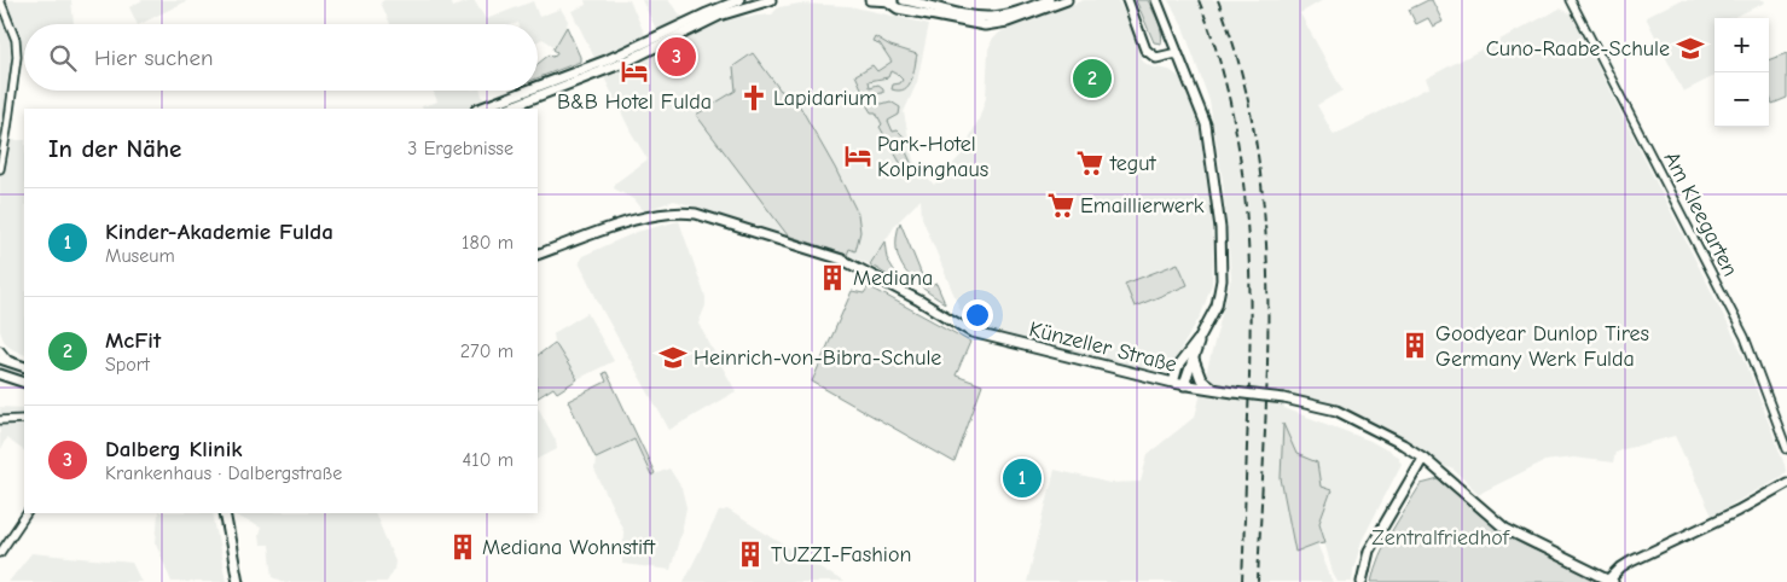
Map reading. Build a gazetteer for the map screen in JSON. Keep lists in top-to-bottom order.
{
  "streets": {
    "main road": ["Künzeller Straße"],
    "street": ["Am Kleegarten"]
  },
  "parks": ["Zentralfriedhof"],
  "places": {
    "school or university": ["Cuno-Raabe-Schule", "Heinrich-von-Bibra-Schule"],
    "hotel": ["B&B Hotel Fulda", "Park-Hotel Kolpinghaus"],
    "church": ["Lapidarium"],
    "supermarket": ["tegut", "Emaillierwerk"],
    "building": [
      "Mediana",
      "Goodyear Dunlop Tires Germany Werk Fulda",
      "Mediana Wohnstift",
      "TUZZI-Fashion"
    ]
  },
  "page": {
    "map_buttons": ["+", "−"],
    "search": "Hier suchen",
    "pins": ["3", "2", "1"],
    "heading": ["In der Nähe", "3 Ergebnisse"],
    "list": [
      {
        "mark": "1",
        "name": "Kinder-Akademie Fulda",
        "note": "Museum",
        "value": "180 m"
      },
      {
        "mark": "2",
        "name": "McFit",
        "note": "Sport",
        "value": "270 m"
      },
      {
        "mark": "3",
        "name": "Dalberg Klinik",
        "note": "Krankenhaus · Dalbergstraße",
        "value": "410 m"
      }
    ]
  }
}
